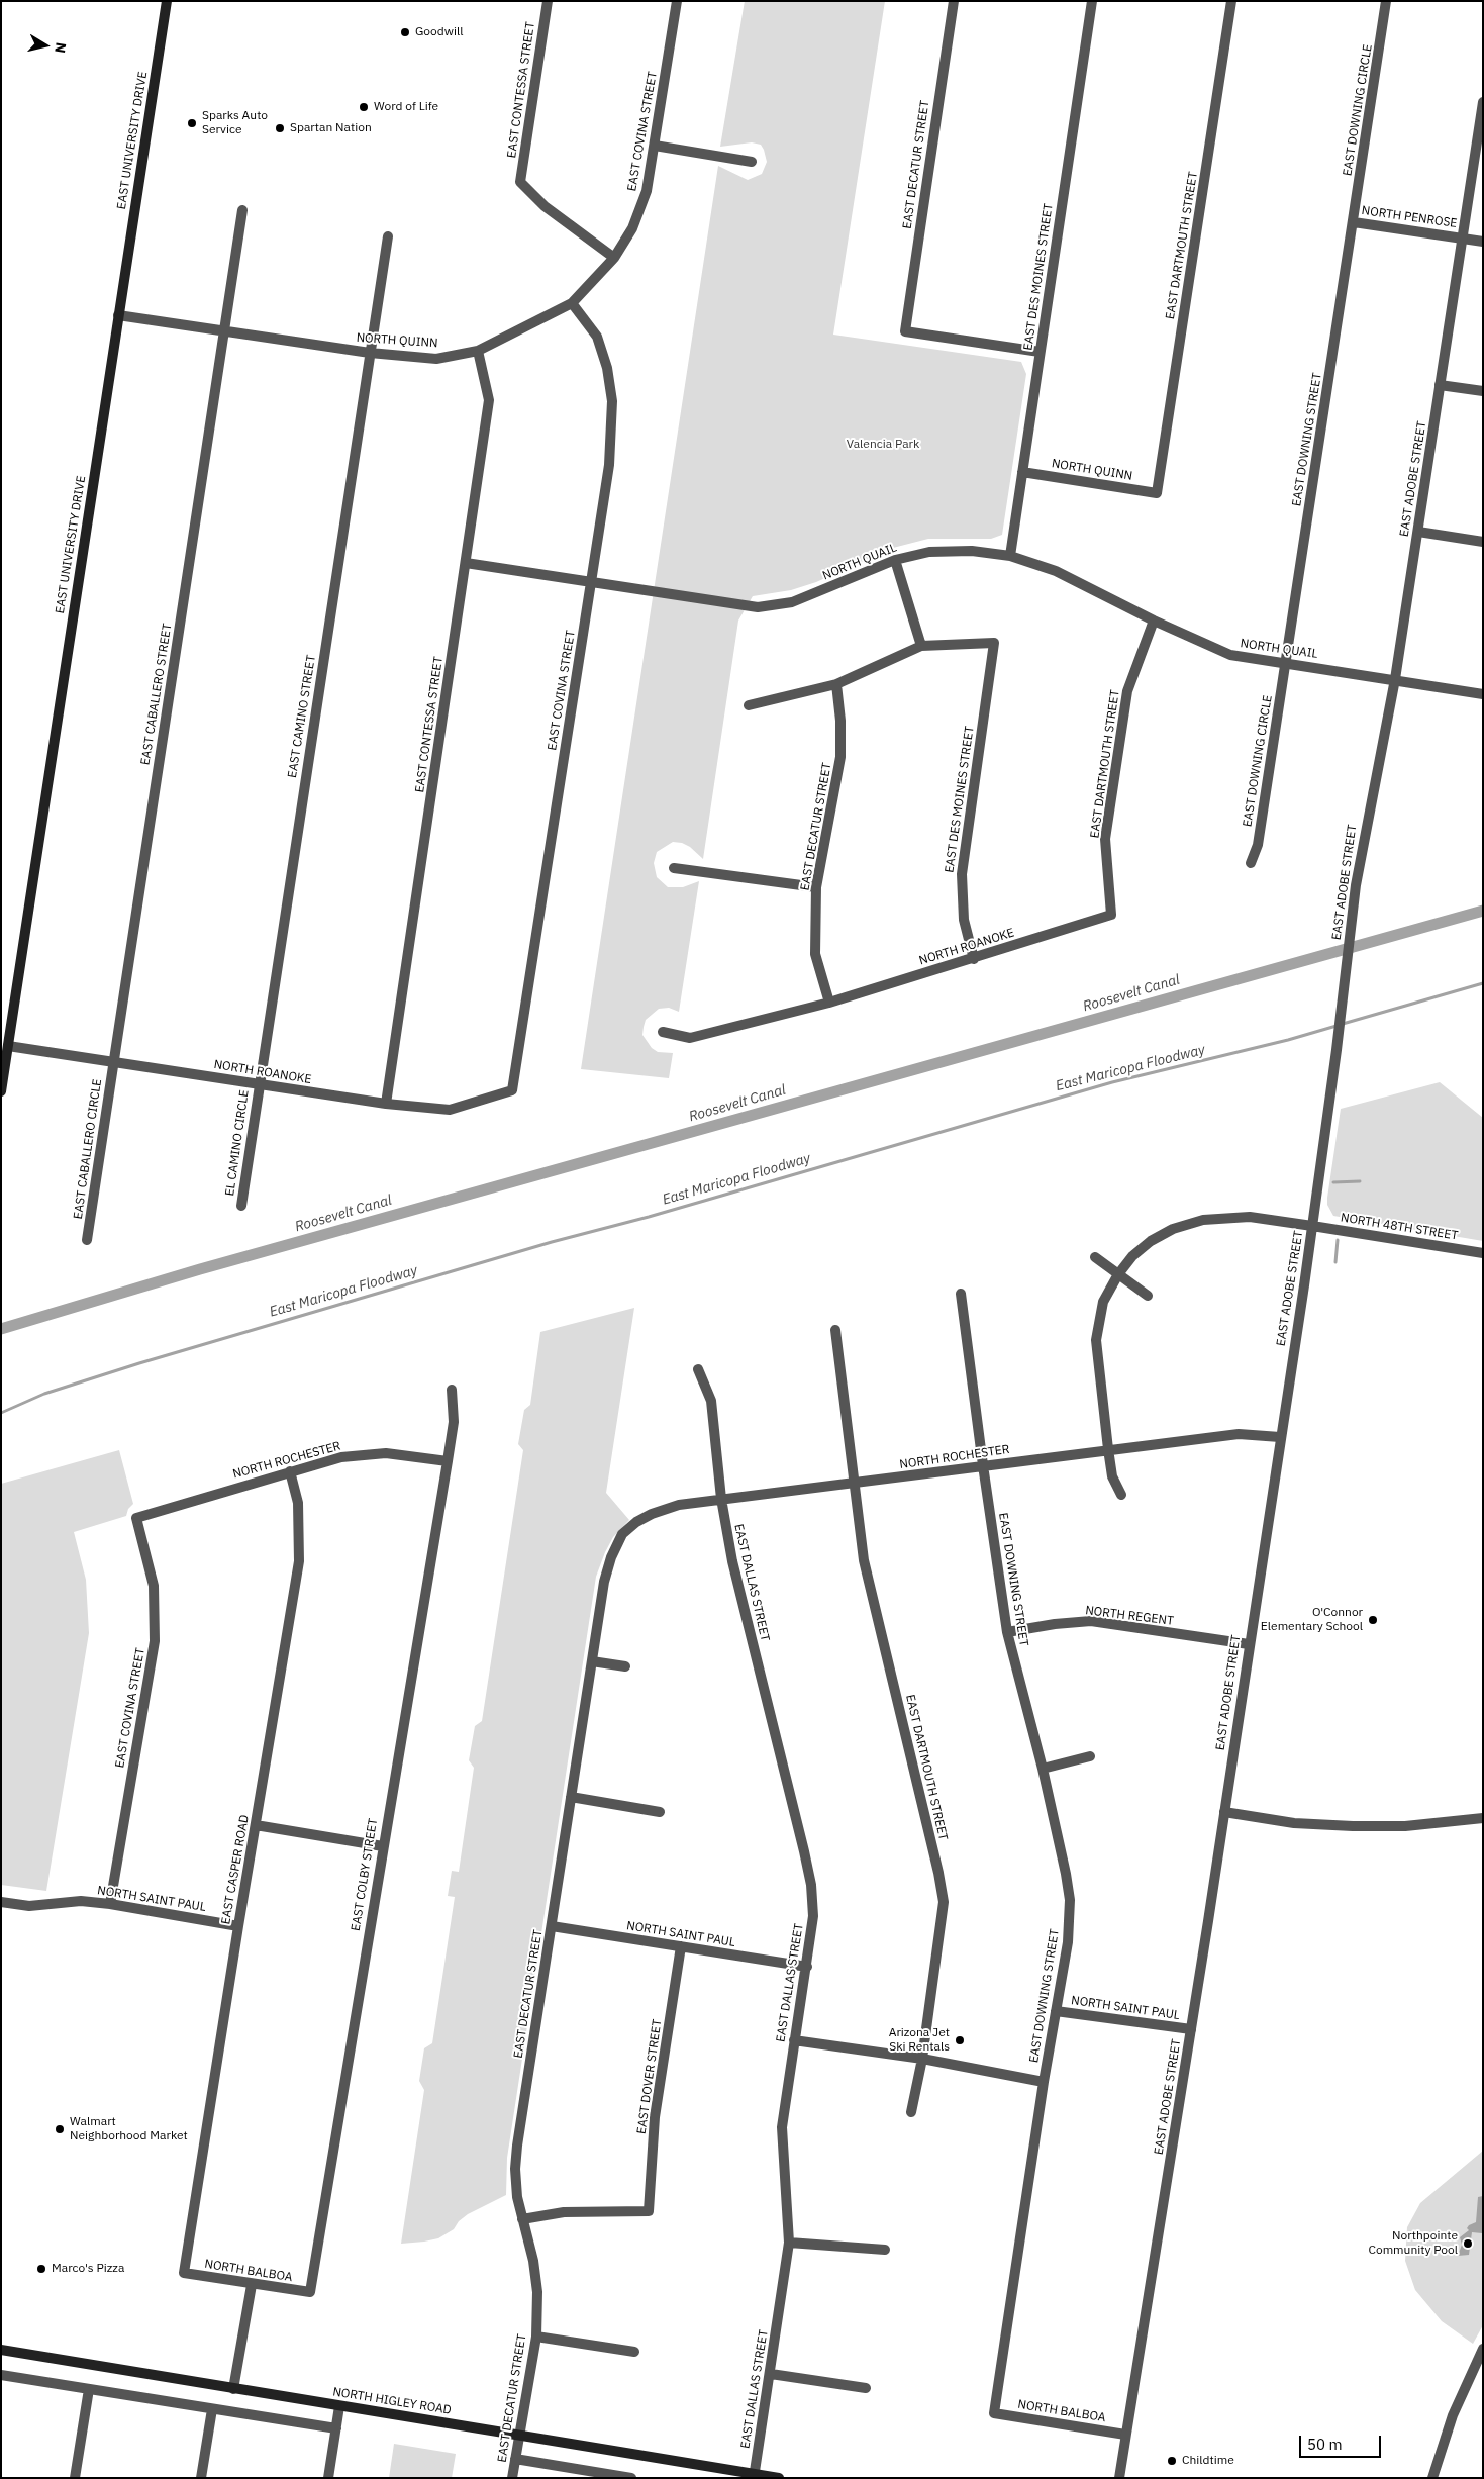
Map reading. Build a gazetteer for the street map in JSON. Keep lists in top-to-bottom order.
{
  "streets": {
    "main road": ["EAST UNIVERSITY DRIVE", "NORTH HIGLEY ROAD"],
    "street": [
      "EAST CONTESSA STREET",
      "EAST DOWNING CIRCLE",
      "EAST COVINA STREET",
      "EAST DECATUR STREET",
      "NORTH PENROSE",
      "EAST DARTMOUTH STREET",
      "EAST DES MOINES STREET",
      "NORTH QUINN",
      "EAST DOWNING STREET",
      "EAST ADOBE STREET",
      "NORTH QUAIL",
      "EAST CABALLERO STREET",
      "EAST CAMINO STREET",
      "NORTH ROANOKE",
      "EL CAMINO CIRCLE",
      "EAST CABALLERO CIRCLE",
      "NORTH 48TH STREET",
      "NORTH ROCHESTER",
      "EAST DALLAS STREET",
      "NORTH REGENT",
      "EAST CASPER ROAD",
      "EAST COLBY STREET",
      "NORTH SAINT PAUL",
      "EAST DOVER STREET",
      "NORTH BALBOA"
    ]
  },
  "crossings": [
    ["EAST CONTESSA STREET", "EAST COVINA STREET"],
    ["EAST CONTESSA STREET", "NORTH QUINN"],
    ["EAST CONTESSA STREET", "NORTH QUAIL"],
    ["EAST CONTESSA STREET", "NORTH ROANOKE"],
    ["EAST DOWNING CIRCLE", "NORTH PENROSE"],
    ["EAST DOWNING CIRCLE", "EAST DOWNING STREET"],
    ["EAST DOWNING CIRCLE", "NORTH QUAIL"],
    ["EAST COVINA STREET", "NORTH QUINN"],
    ["EAST COVINA STREET", "NORTH QUAIL"],
    ["EAST COVINA STREET", "NORTH ROANOKE"],
    ["EAST COVINA STREET", "NORTH ROCHESTER"],
    ["EAST COVINA STREET", "NORTH SAINT PAUL"],
    ["EAST UNIVERSITY DRIVE", "NORTH QUINN"],
    ["EAST UNIVERSITY DRIVE", "NORTH ROANOKE"],
    ["EAST DECATUR STREET", "EAST DES MOINES STREET"],
    ["EAST DECATUR STREET", "NORTH ROANOKE"],
    ["EAST DECATUR STREET", "NORTH ROCHESTER"],
    ["EAST DECATUR STREET", "NORTH SAINT PAUL"],
    ["EAST DECATUR STREET", "EAST DOVER STREET"],
    ["EAST DECATUR STREET", "NORTH HIGLEY ROAD"],
    ["NORTH PENROSE", "EAST DOWNING STREET"],
    ["NORTH PENROSE", "EAST ADOBE STREET"],
    ["EAST DARTMOUTH STREET", "NORTH QUINN"],
    ["EAST DARTMOUTH STREET", "NORTH QUAIL"],
    ["EAST DARTMOUTH STREET", "NORTH ROANOKE"],
    ["EAST DARTMOUTH STREET", "NORTH ROCHESTER"],
    ["EAST DES MOINES STREET", "NORTH QUINN"],
    ["EAST DES MOINES STREET", "NORTH QUAIL"],
    ["EAST DES MOINES STREET", "NORTH ROANOKE"],
    ["NORTH QUINN", "EAST CABALLERO STREET"],
    ["NORTH QUINN", "EAST CAMINO STREET"],
    ["EAST DOWNING STREET", "NORTH QUAIL"],
    ["EAST DOWNING STREET", "NORTH ROCHESTER"],
    ["EAST DOWNING STREET", "NORTH REGENT"],
    ["EAST DOWNING STREET", "NORTH SAINT PAUL"],
    ["EAST DOWNING STREET", "NORTH BALBOA"],
    ["EAST ADOBE STREET", "NORTH QUAIL"],
    ["EAST ADOBE STREET", "NORTH 48TH STREET"],
    ["EAST ADOBE STREET", "NORTH ROCHESTER"],
    ["EAST ADOBE STREET", "NORTH REGENT"],
    ["EAST ADOBE STREET", "NORTH SAINT PAUL"],
    ["EAST ADOBE STREET", "NORTH BALBOA"],
    ["EAST CABALLERO STREET", "NORTH ROANOKE"],
    ["EAST CABALLERO STREET", "EAST CABALLERO CIRCLE"],
    ["EAST CAMINO STREET", "NORTH ROANOKE"],
    ["EAST CAMINO STREET", "EL CAMINO CIRCLE"],
    ["NORTH ROANOKE", "EL CAMINO CIRCLE"],
    ["NORTH ROANOKE", "EAST CABALLERO CIRCLE"],
    ["NORTH 48TH STREET", "NORTH ROCHESTER"],
    ["NORTH ROCHESTER", "EAST DALLAS STREET"],
    ["NORTH ROCHESTER", "EAST CASPER ROAD"],
    ["NORTH ROCHESTER", "EAST COLBY STREET"],
    ["EAST DALLAS STREET", "NORTH SAINT PAUL"],
    ["EAST DALLAS STREET", "NORTH HIGLEY ROAD"],
    ["EAST CASPER ROAD", "NORTH SAINT PAUL"],
    ["EAST CASPER ROAD", "NORTH BALBOA"],
    ["EAST COLBY STREET", "NORTH BALBOA"],
    ["NORTH SAINT PAUL", "EAST DOVER STREET"]
  ],
  "water": ["Roosevelt Canal", "East Maricopa Floodway"],
  "parks": ["Valencia Park"],
  "places": [
    "Goodwill",
    "Word of Life",
    "Sparks Auto Service",
    "Spartan Nation",
    "O'Connor Elementary School",
    "Arizona Jet Ski Rentals",
    "Walmart Neighborhood Market",
    "Northpointe Community Pool",
    "Marco's Pizza",
    "Childtime"
  ],
  "scale_bar": "50 m",
  "north": "right"
}
